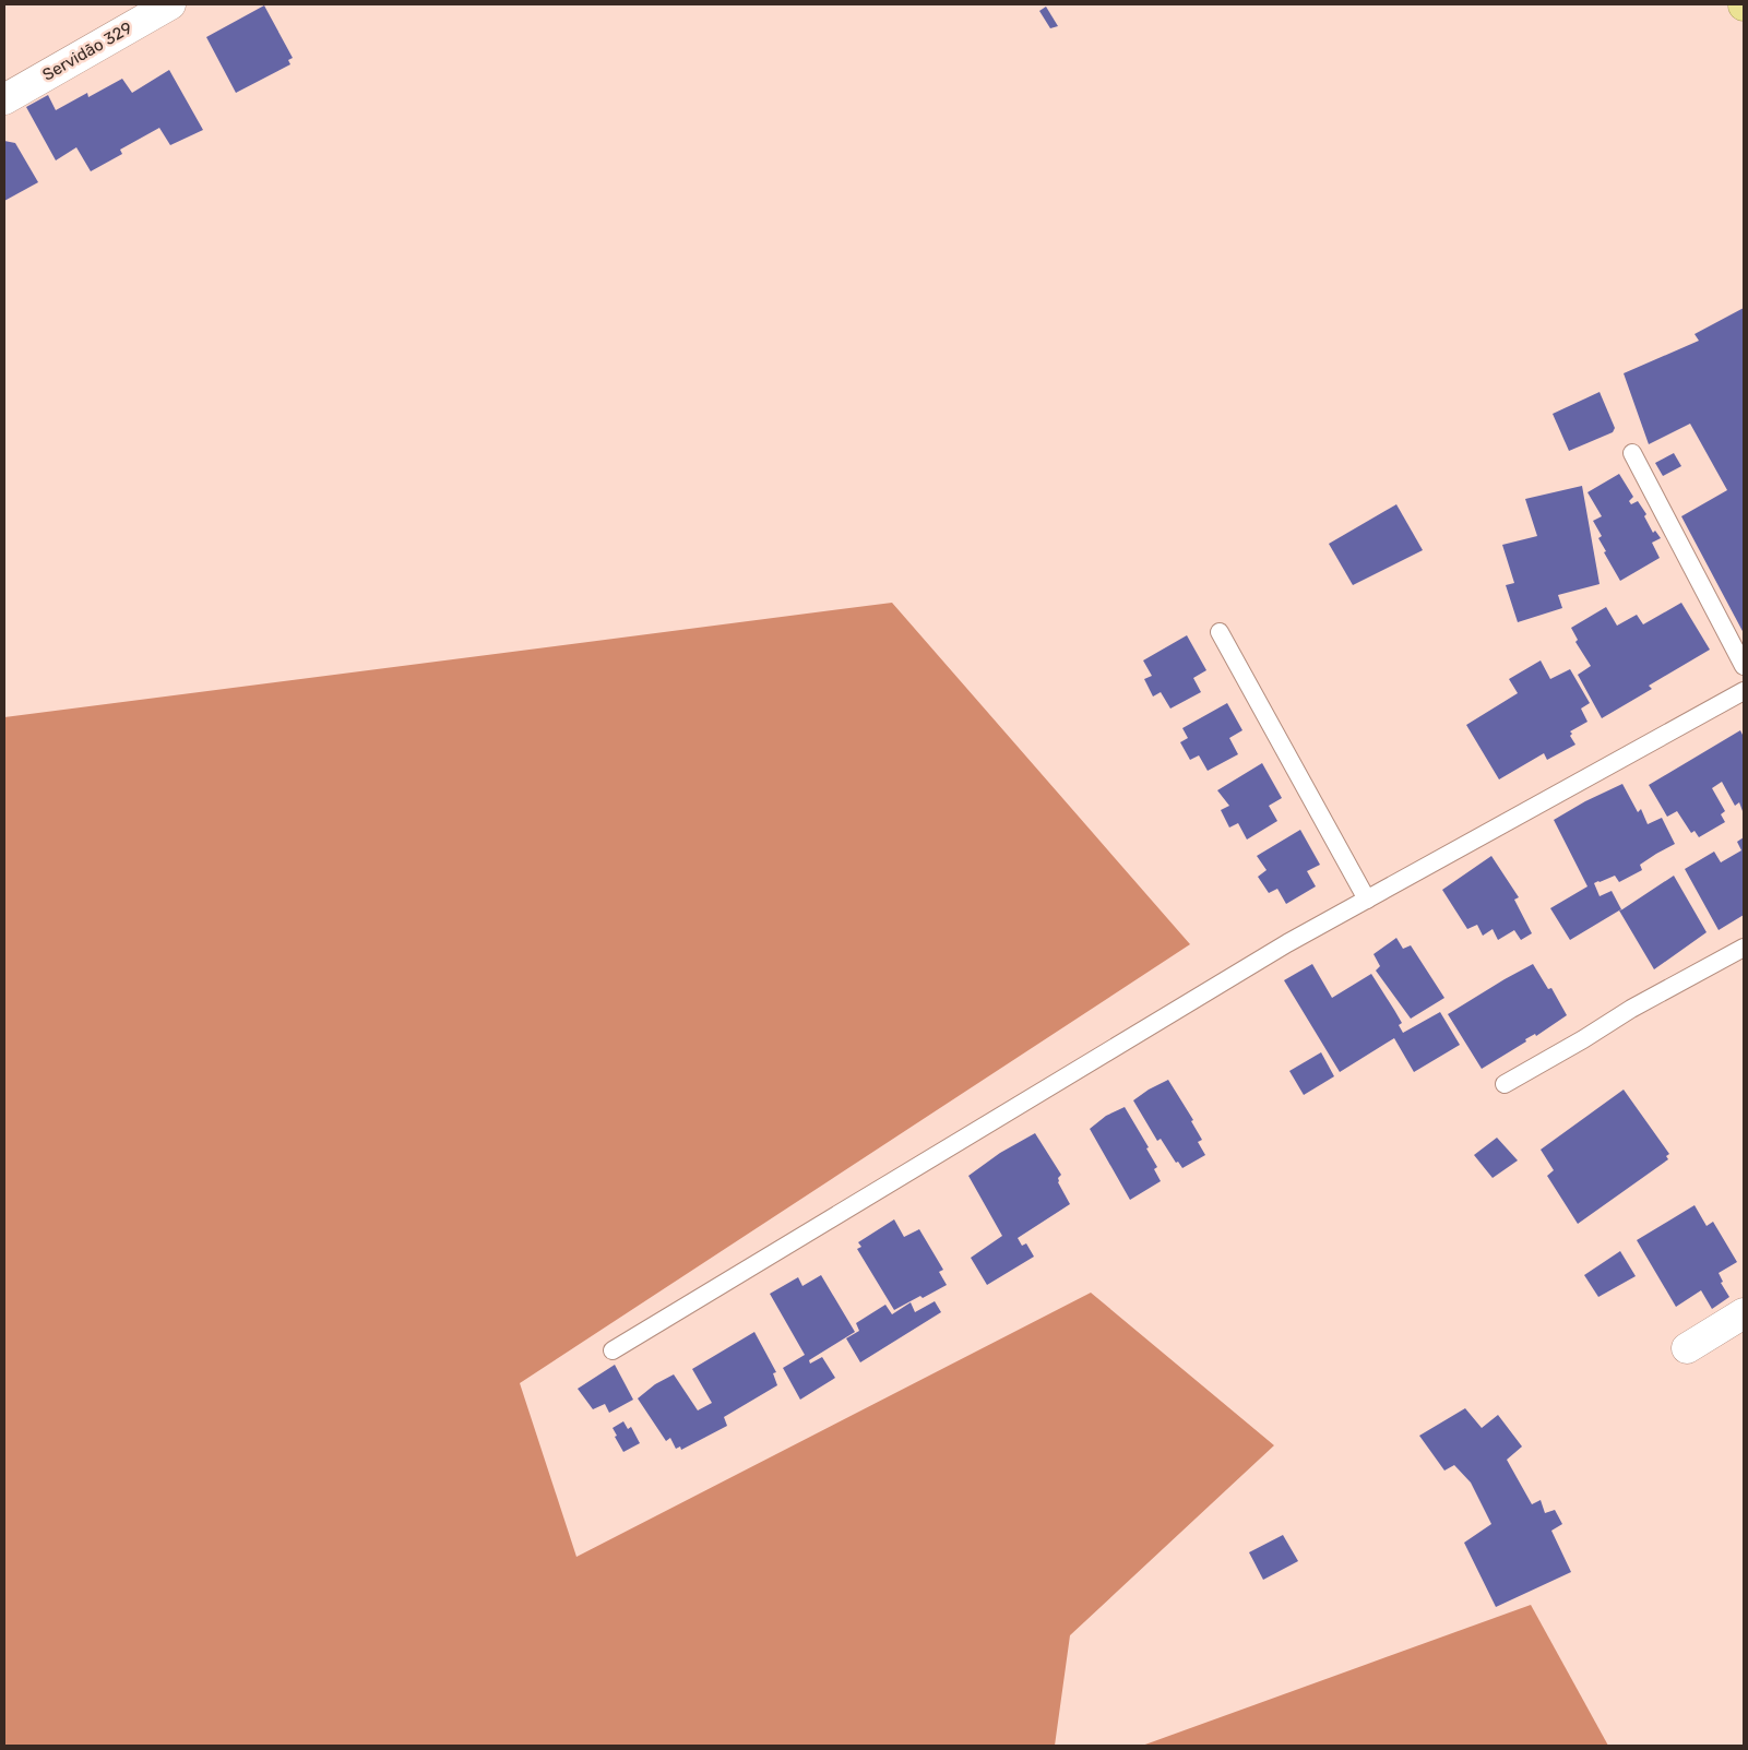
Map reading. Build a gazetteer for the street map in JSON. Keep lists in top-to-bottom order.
{
  "streets": {
    "street": ["Servidão 329"]
  }
}
